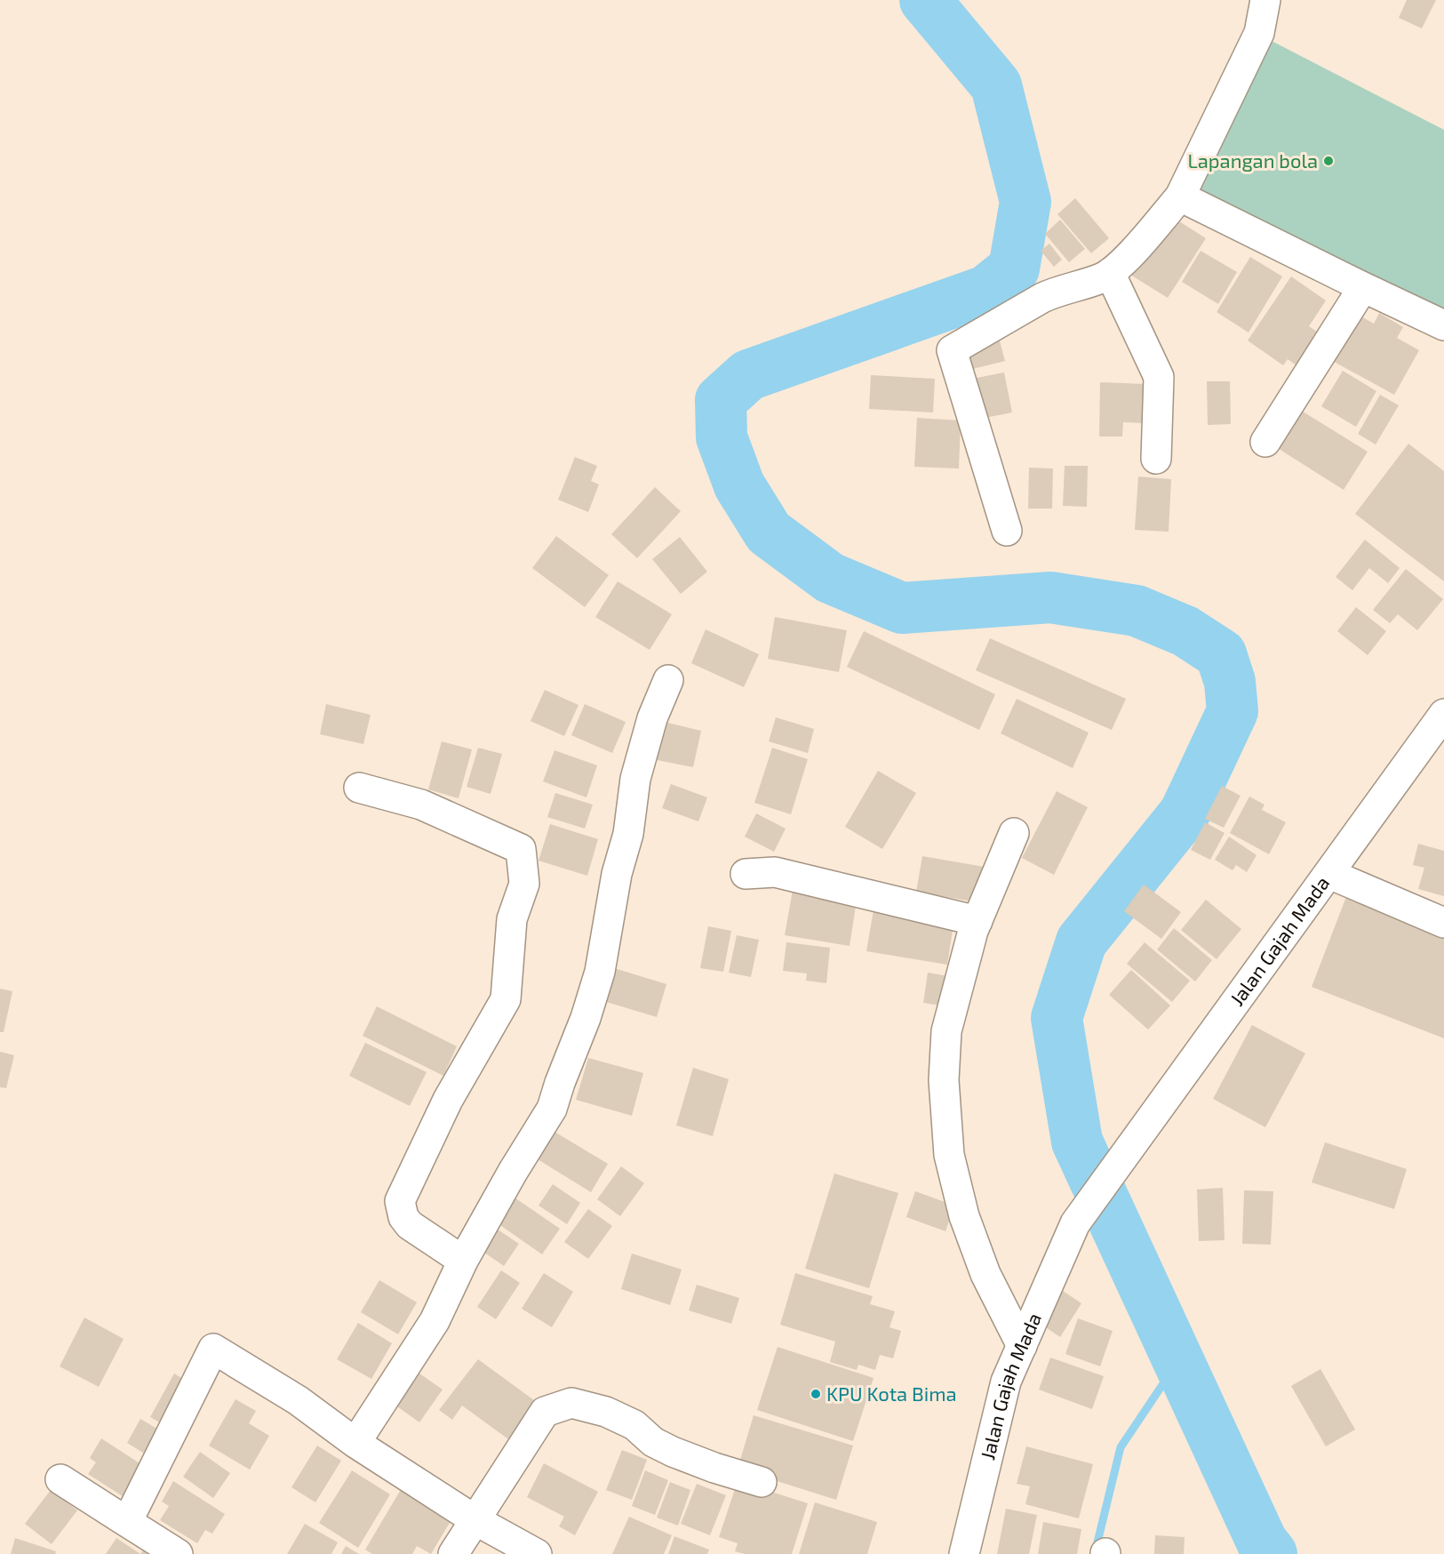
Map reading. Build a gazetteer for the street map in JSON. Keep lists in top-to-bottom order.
{
  "streets": {
    "street": ["Jalan Gajah Mada"]
  },
  "places": ["Lapangan bola", "KPU Kota Bima"]
}
